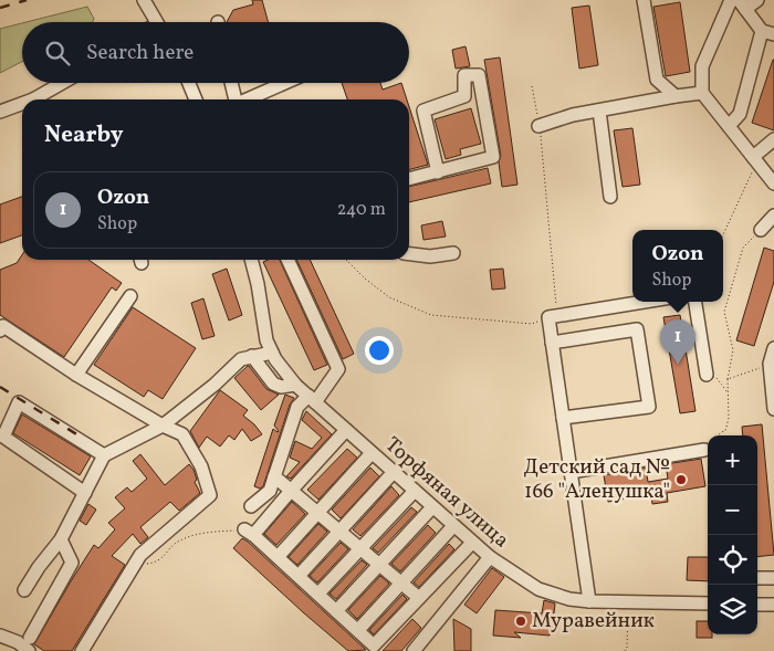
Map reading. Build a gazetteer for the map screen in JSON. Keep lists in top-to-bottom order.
{
  "streets": {
    "street": ["Торфяная улица"]
  },
  "places": ["Детский сад № 166 \"Аленушка\"", "Муравейник"],
  "page": {
    "search": "Search here",
    "heading": "Nearby",
    "list": [
      {
        "mark": "1",
        "name": "Ozon",
        "note": "Shop",
        "value": "240 m"
      }
    ],
    "popup": ["Ozon", "Shop"],
    "pins": "1",
    "map_buttons": ["+", "−"]
  }
}
